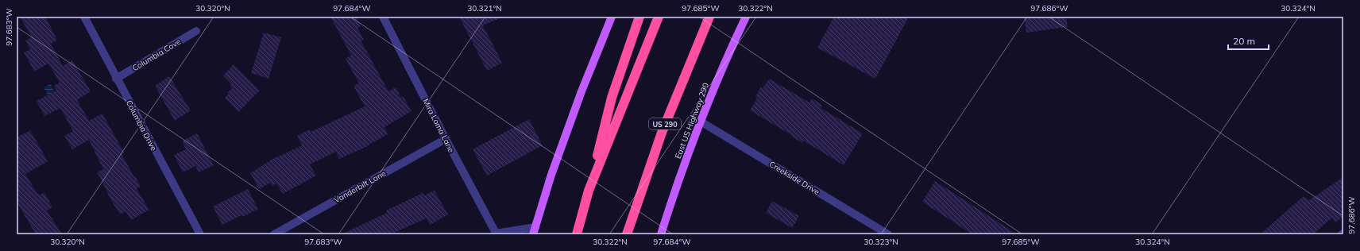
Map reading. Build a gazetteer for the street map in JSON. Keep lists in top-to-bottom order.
{
  "streets": {
    "highway": ["US 290"],
    "main road": ["East US Highway 290"],
    "street": [
      "Columbia Cove",
      "Columbia Drive",
      "Mira Loma Lane",
      "Creekside Drive",
      "Vanderbilt Lane"
    ]
  },
  "crossings": [
    ["Columbia Cove", "Columbia Drive"],
    ["East US Highway 290", "Creekside Drive"],
    ["Mira Loma Lane", "Vanderbilt Lane"]
  ],
  "scale_bar": "20 m",
  "coordinates": [
    "30.320°N",
    "97.684°W",
    "30.321°N",
    "97.685°W",
    "30.322°N",
    "97.686°W",
    "30.324°N",
    "97.683°W",
    "30.323°N"
  ]
}
